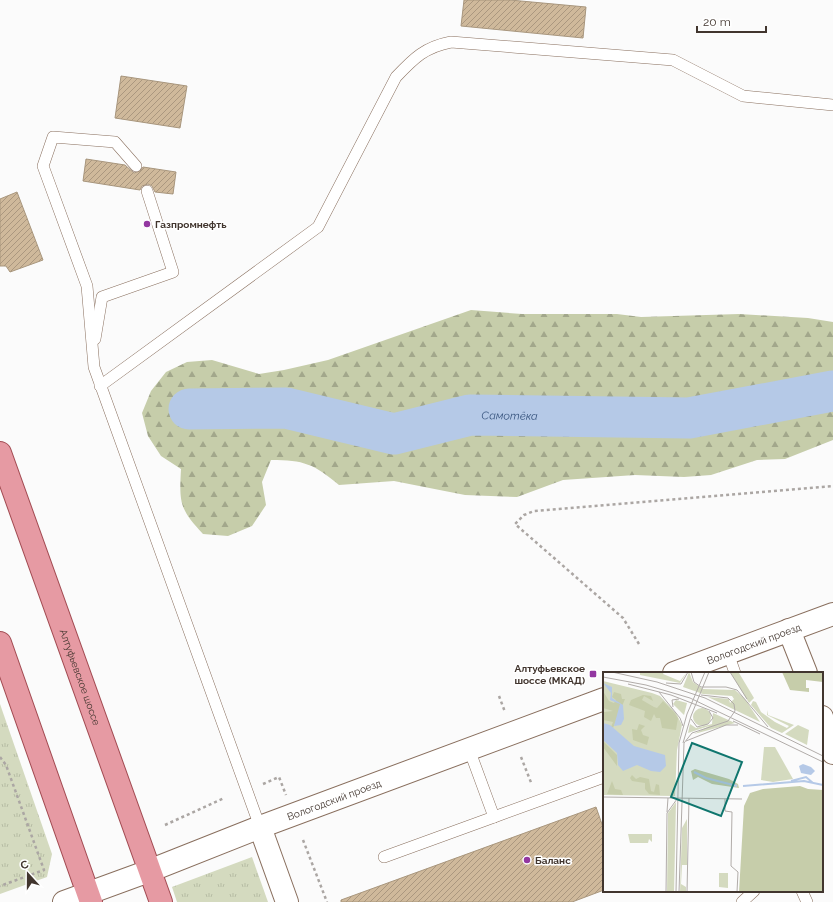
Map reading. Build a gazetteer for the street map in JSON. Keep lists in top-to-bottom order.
{
  "streets": {
    "main road": ["Алтуфьевское шоссе"],
    "street": ["Вологодский проезд"]
  },
  "crossings": [
    ["Вологодский проезд", "Алтуфьевское шоссе"]
  ],
  "water": ["Самотёка"],
  "places": {
    "other": ["Газпромнефть", "Баланс"],
    "transit": ["Алтуфьевское шоссе (МКАД)"]
  },
  "scale_bar": "20 m",
  "north": "top"
}
